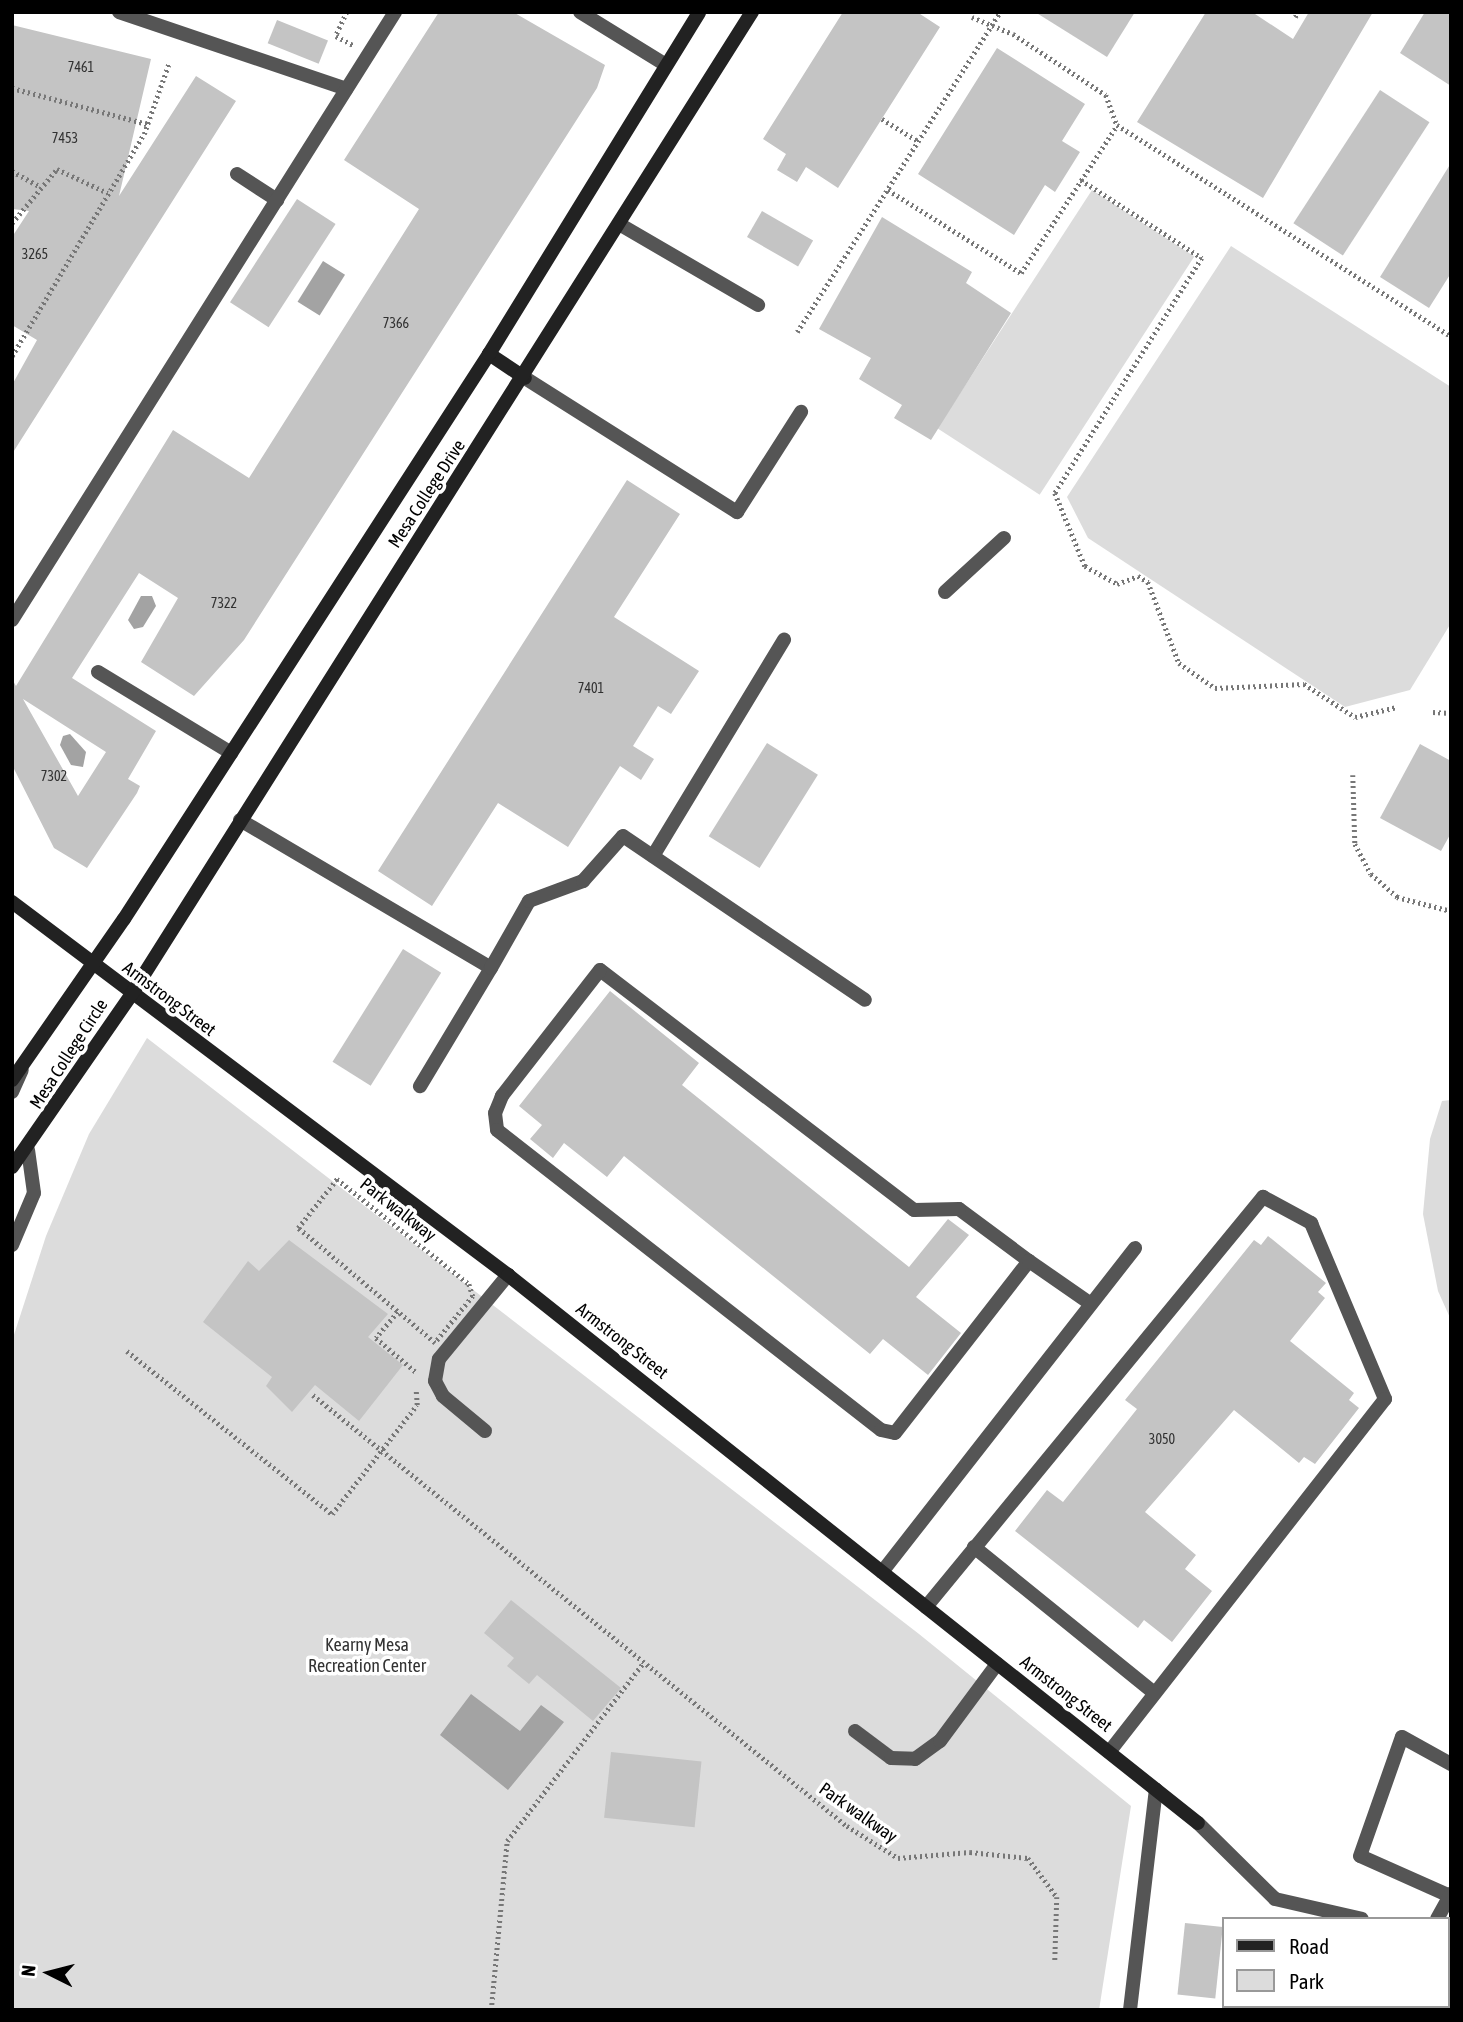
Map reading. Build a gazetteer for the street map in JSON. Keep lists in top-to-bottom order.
{
  "streets": {
    "street": ["Mesa College Drive", "Armstrong Street", "Mesa College Circle"],
    "path": ["Park walkway"]
  },
  "crossings": [
    ["Mesa College Drive", "Armstrong Street"],
    ["Mesa College Drive", "Mesa College Circle"],
    ["Armstrong Street", "Mesa College Circle"]
  ],
  "parks": ["Kearny Mesa Recreation Center"],
  "house_numbers": [
    "7461",
    "7453",
    "3265",
    "7366",
    "7322",
    "7401",
    "7302",
    "3050"
  ],
  "legend": ["Road", "Park"],
  "north": "left"
}
